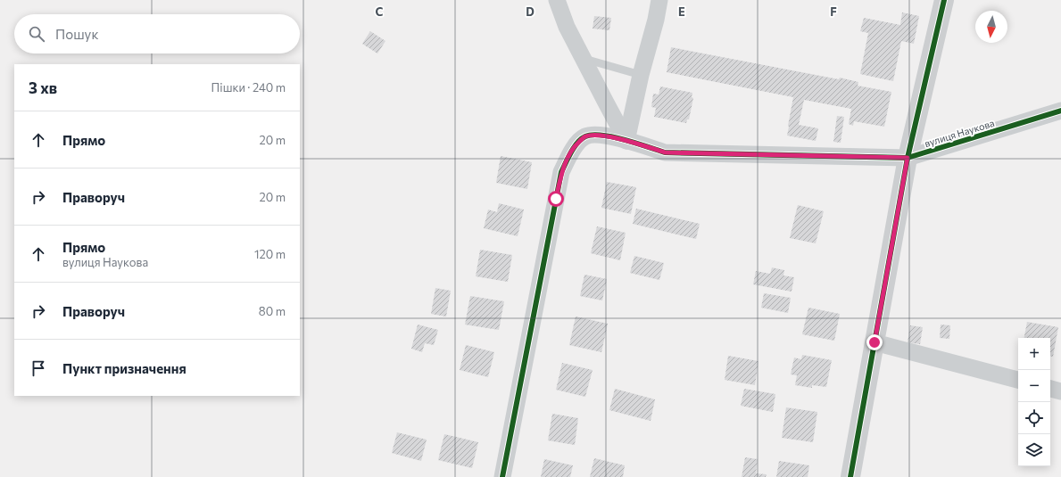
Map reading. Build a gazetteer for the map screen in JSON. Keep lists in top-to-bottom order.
{
  "streets": {
    "street": ["вулиця Наукова"]
  },
  "north": "bottom",
  "page": {
    "search": "Пошук",
    "heading": ["3 хв", "Пішки · 240 m"],
    "list": [
      ["Прямо", "20 m"],
      ["Праворуч", "20 m"],
      ["Прямо", "вулиця Наукова", "120 m"],
      ["Праворуч", "80 m"],
      "Пункт призначення"
    ],
    "map_buttons": ["+", "−"]
  },
  "grid": {
    "columns": [
      "C",
      "D",
      "E",
      "F"
    ]
  }
}
